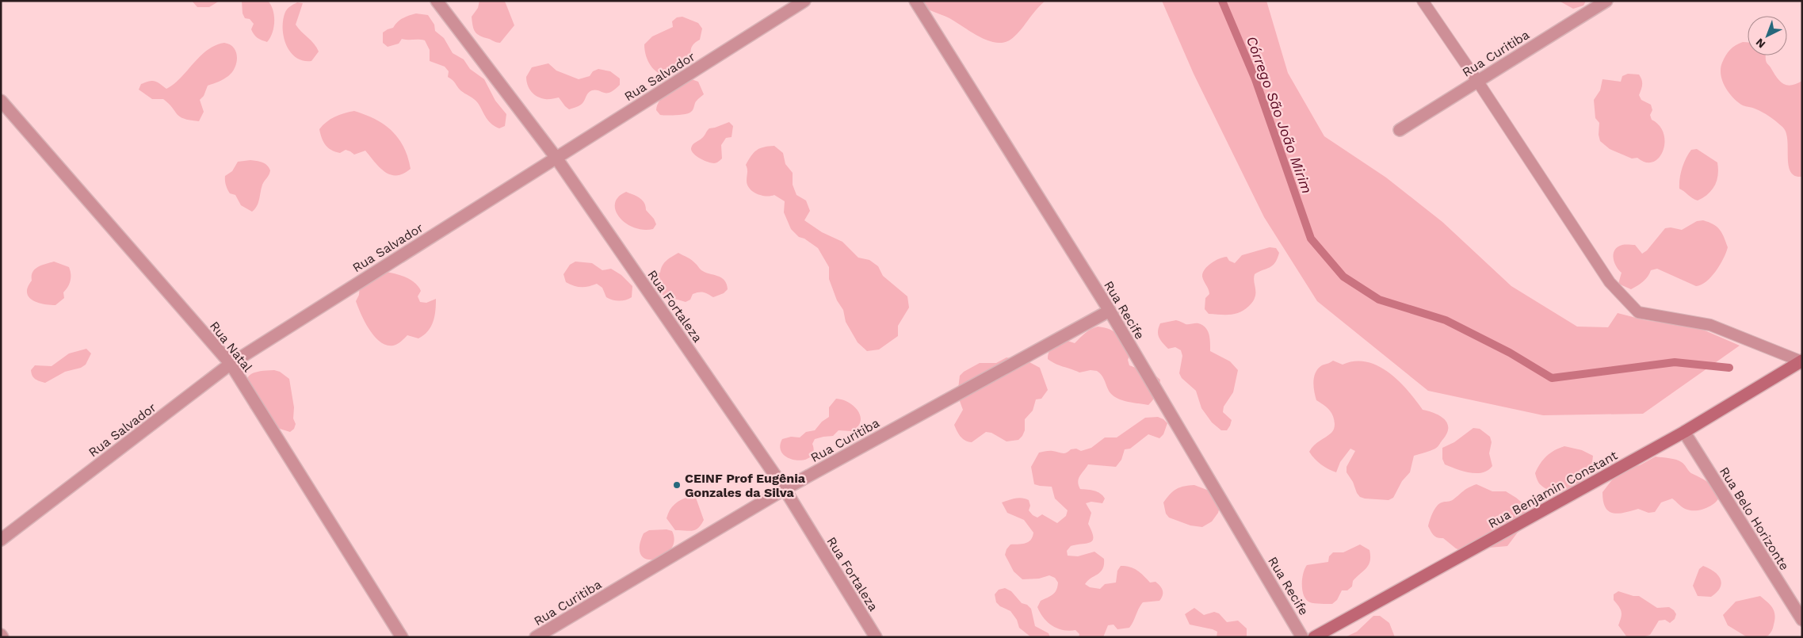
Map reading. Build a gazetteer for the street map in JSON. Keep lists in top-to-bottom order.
{
  "streets": {
    "street": [
      "Rua Curitiba",
      "Rua Salvador",
      "Rua Fortaleza",
      "Rua Recife",
      "Rua Natal",
      "Rua Benjamin Constant",
      "Rua Belo Horizonte"
    ]
  },
  "crossings": [
    ["Rua Curitiba", "Rua Fortaleza"],
    ["Rua Curitiba", "Rua Recife"],
    ["Rua Salvador", "Rua Fortaleza"],
    ["Rua Salvador", "Rua Natal"],
    ["Rua Benjamin Constant", "Rua Belo Horizonte"]
  ],
  "water": ["Córrego São João Mirim"],
  "places": ["CEINF Prof Eugênia Gonzales da Silva"],
  "north": "bottom left"
}
